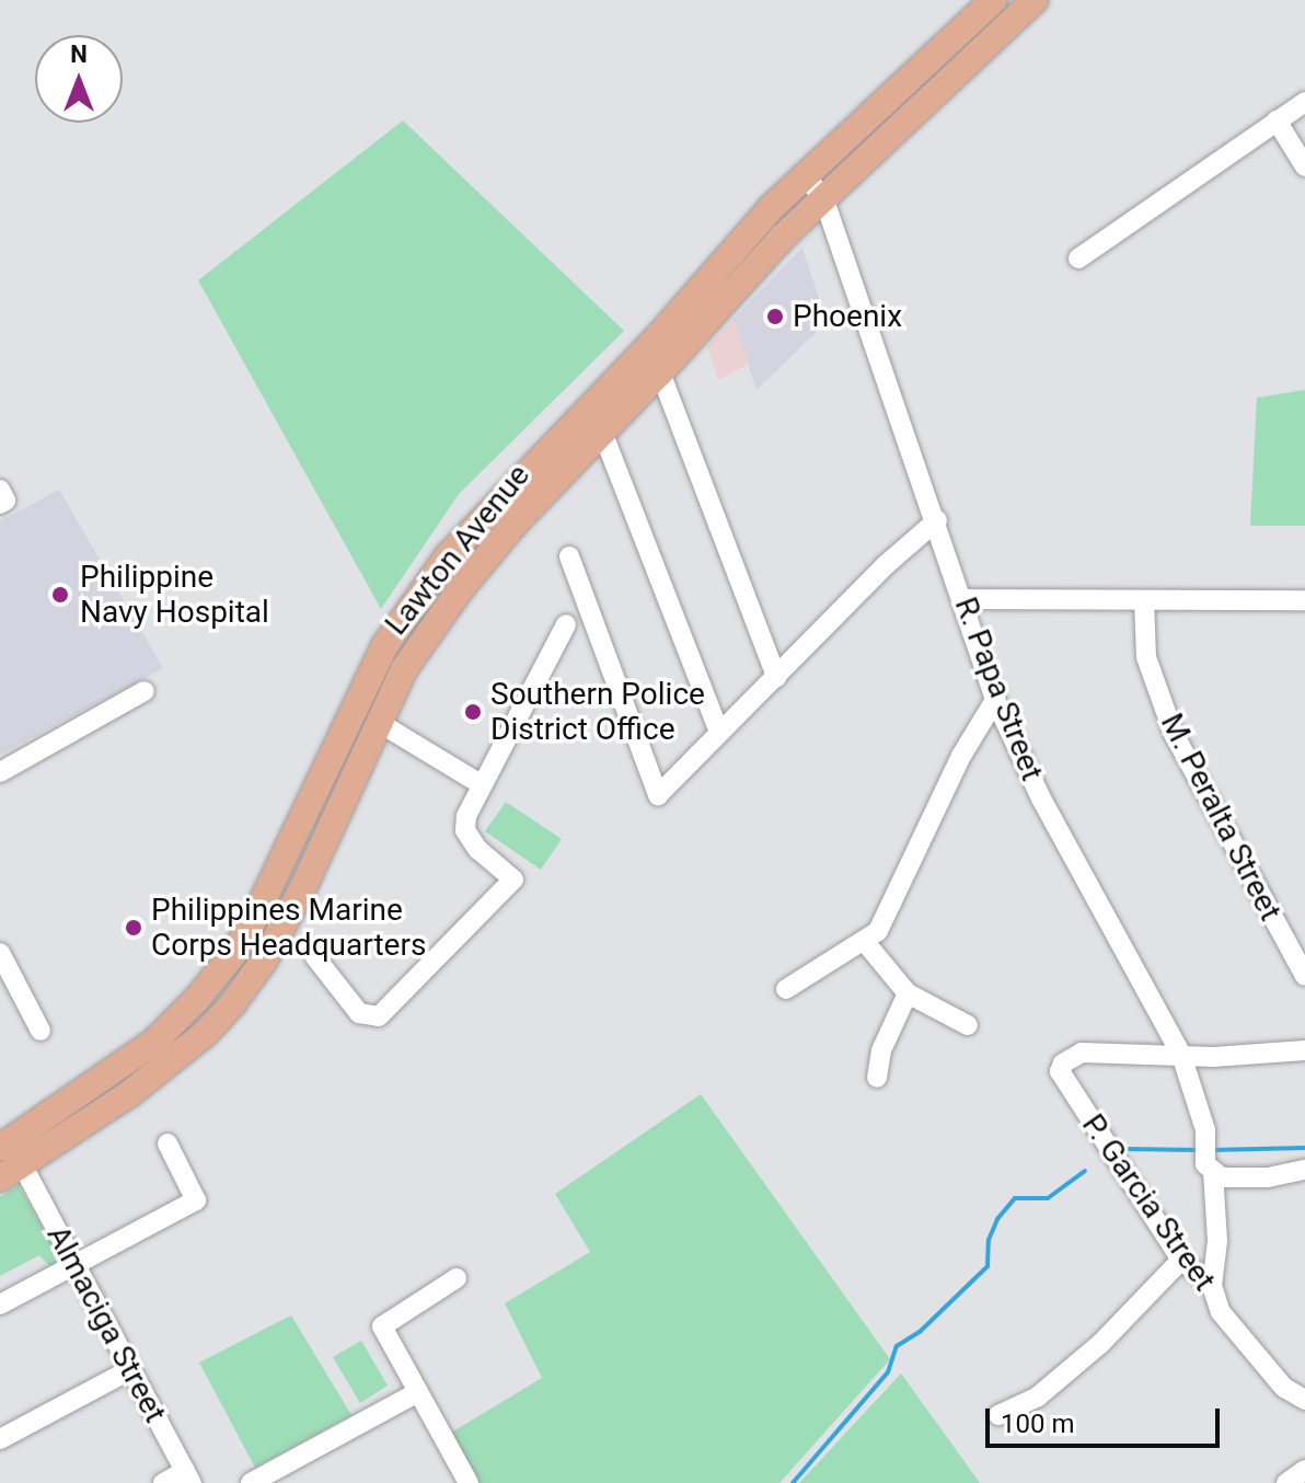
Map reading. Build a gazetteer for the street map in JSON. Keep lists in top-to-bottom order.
{
  "streets": {
    "main road": ["Lawton Avenue"],
    "street": [
      "R. Papa Street",
      "M. Peralta Street",
      "P. Garcia Street",
      "Almaciga Street"
    ]
  },
  "crossings": [
    ["Lawton Avenue", "R. Papa Street"],
    ["Lawton Avenue", "Almaciga Street"],
    ["R. Papa Street", "P. Garcia Street"]
  ],
  "places": [
    "Phoenix",
    "Philippine Navy Hospital",
    "Southern Police District Office",
    "Philippines Marine Corps Headquarters"
  ],
  "scale_bar": "100 m",
  "north": "top"
}
